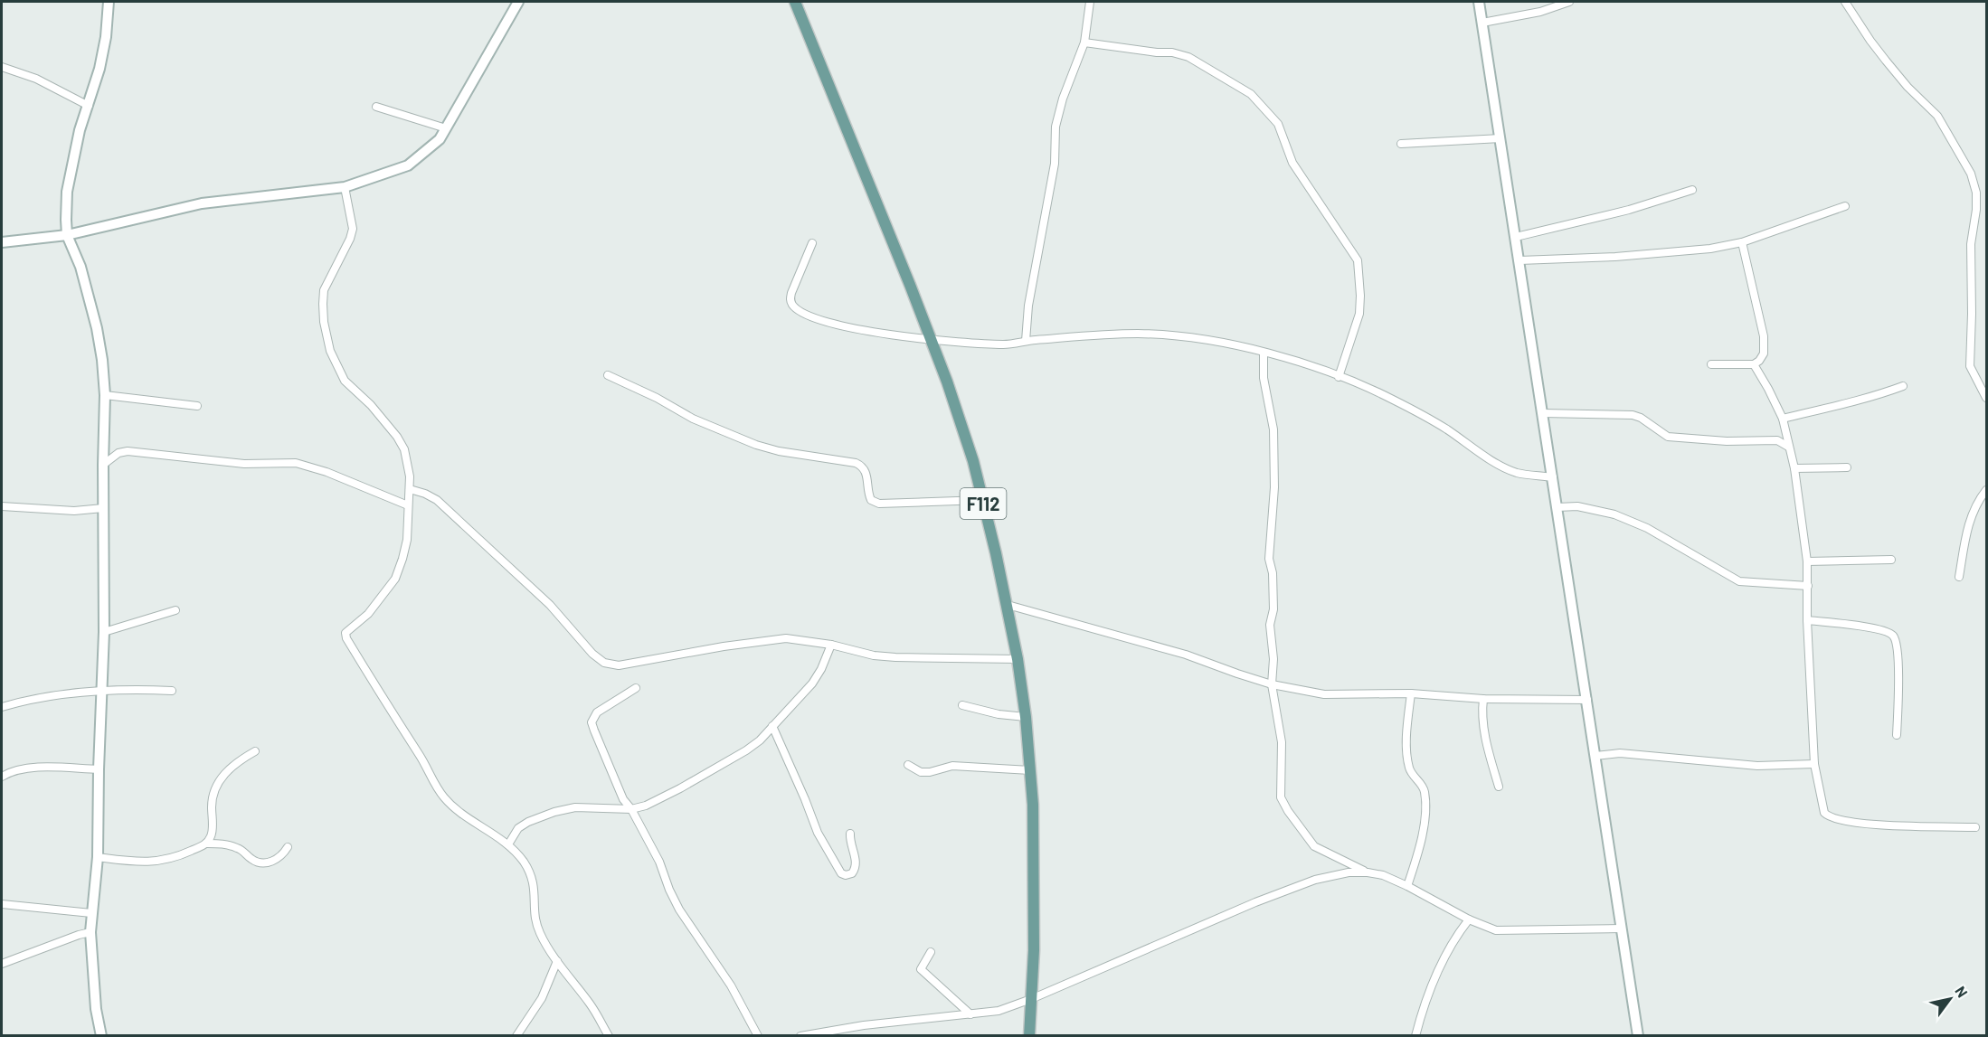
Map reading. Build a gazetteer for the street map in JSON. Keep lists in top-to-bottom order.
{
  "streets": {
    "main road": ["F112"]
  },
  "north": "top right"
}
